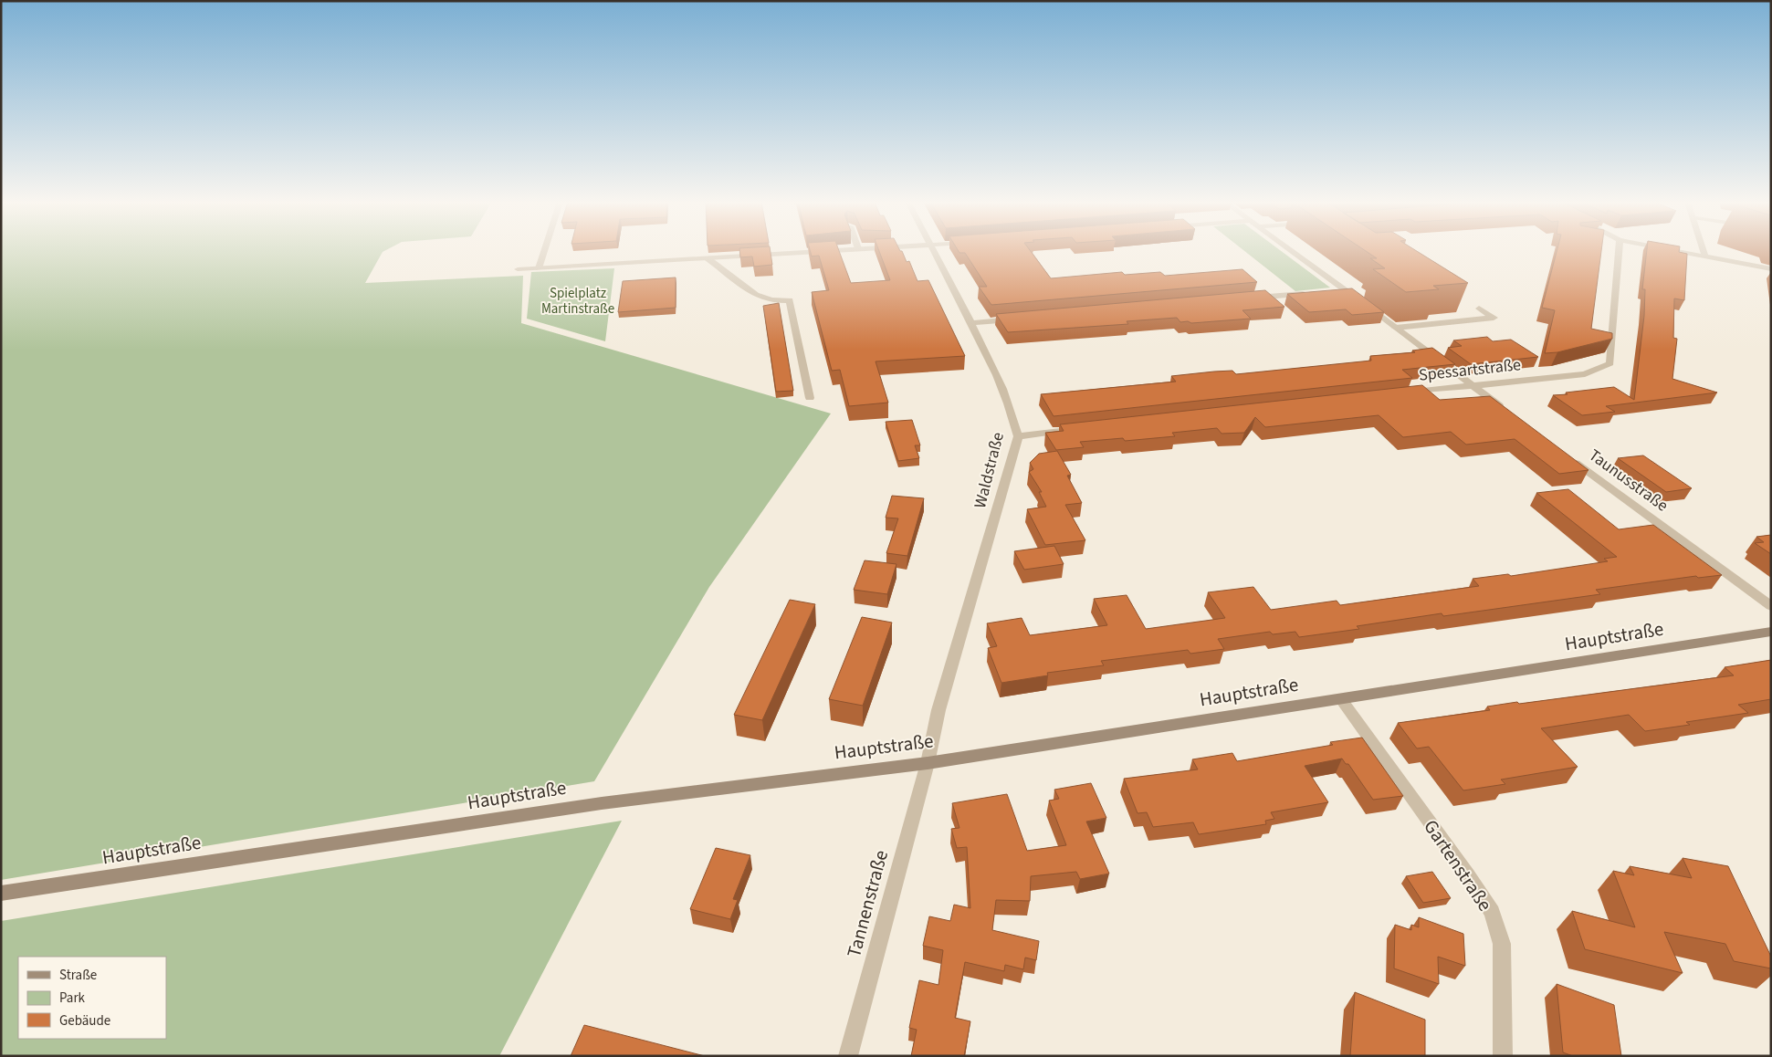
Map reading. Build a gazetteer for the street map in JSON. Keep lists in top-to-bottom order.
{
  "streets": {
    "main road": ["Hauptstraße"],
    "street": [
      "Spessartstraße",
      "Waldstraße",
      "Taunusstraße",
      "Gartenstraße",
      "Tannenstraße"
    ]
  },
  "crossings": [
    ["Waldstraße", "Hauptstraße"],
    ["Waldstraße", "Tannenstraße"],
    ["Hauptstraße", "Gartenstraße"],
    ["Hauptstraße", "Tannenstraße"]
  ],
  "parks": ["Spielplatz Martinstraße"],
  "legend": ["Straße", "Park", "Gebäude"]
}
